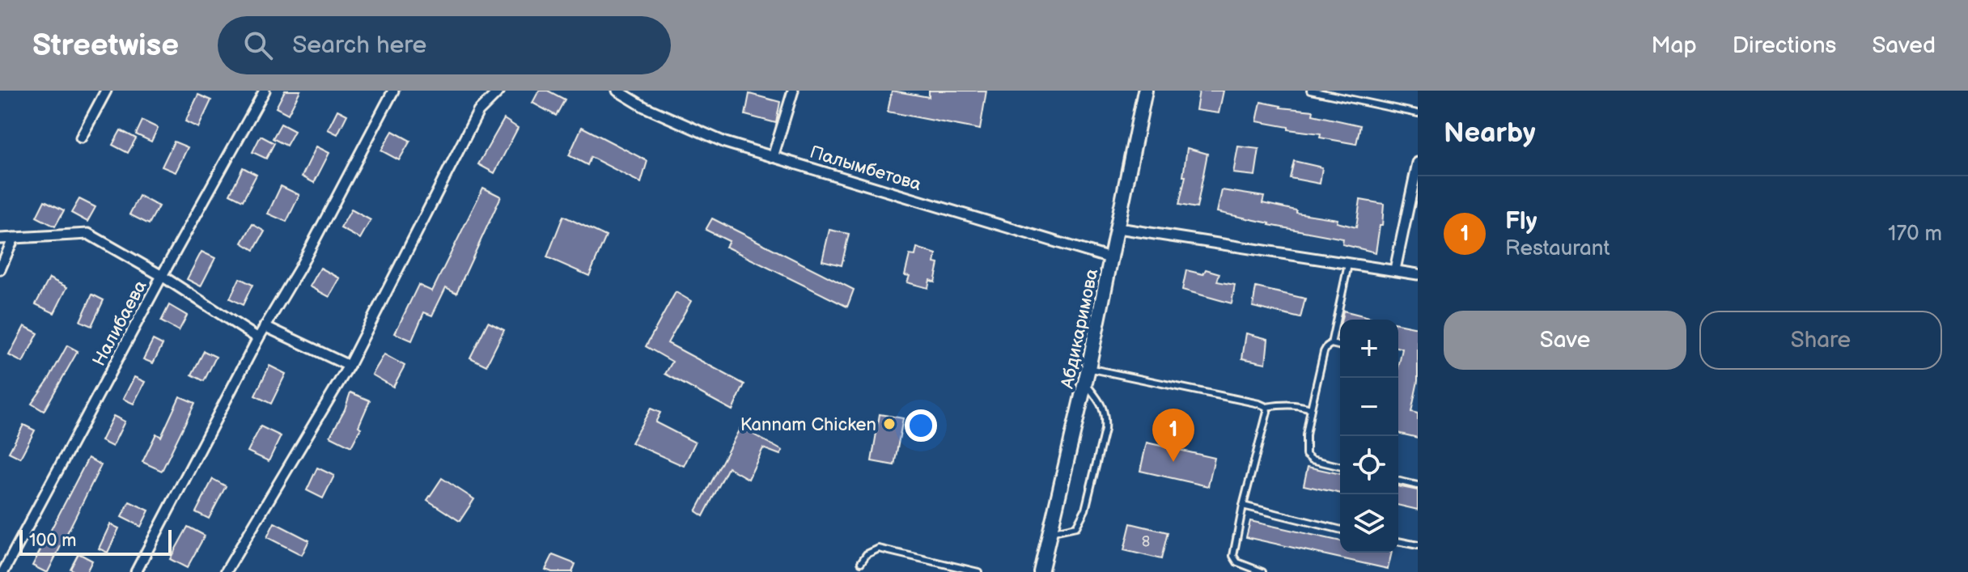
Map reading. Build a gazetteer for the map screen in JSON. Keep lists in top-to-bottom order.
{
  "streets": {
    "main road": ["Абдикаримова"],
    "street": ["Палымбетова", "Налибаева"]
  },
  "crossings": [
    ["Палымбетова", "Абдикаримова"]
  ],
  "places": ["Kannam Chicken"],
  "house_numbers": ["8"],
  "scale_bar": "100 m",
  "page": {
    "header": "Streetwise",
    "search": "Search here",
    "nav": ["Map", "Directions", "Saved"],
    "heading": "Nearby",
    "list": [
      {
        "mark": "1",
        "name": "Fly",
        "note": "Restaurant",
        "value": "170 m"
      }
    ],
    "buttons": ["Save", "Share"],
    "map_buttons": ["+", "−"],
    "pins": "1",
    "scale": "100 m"
  }
}
